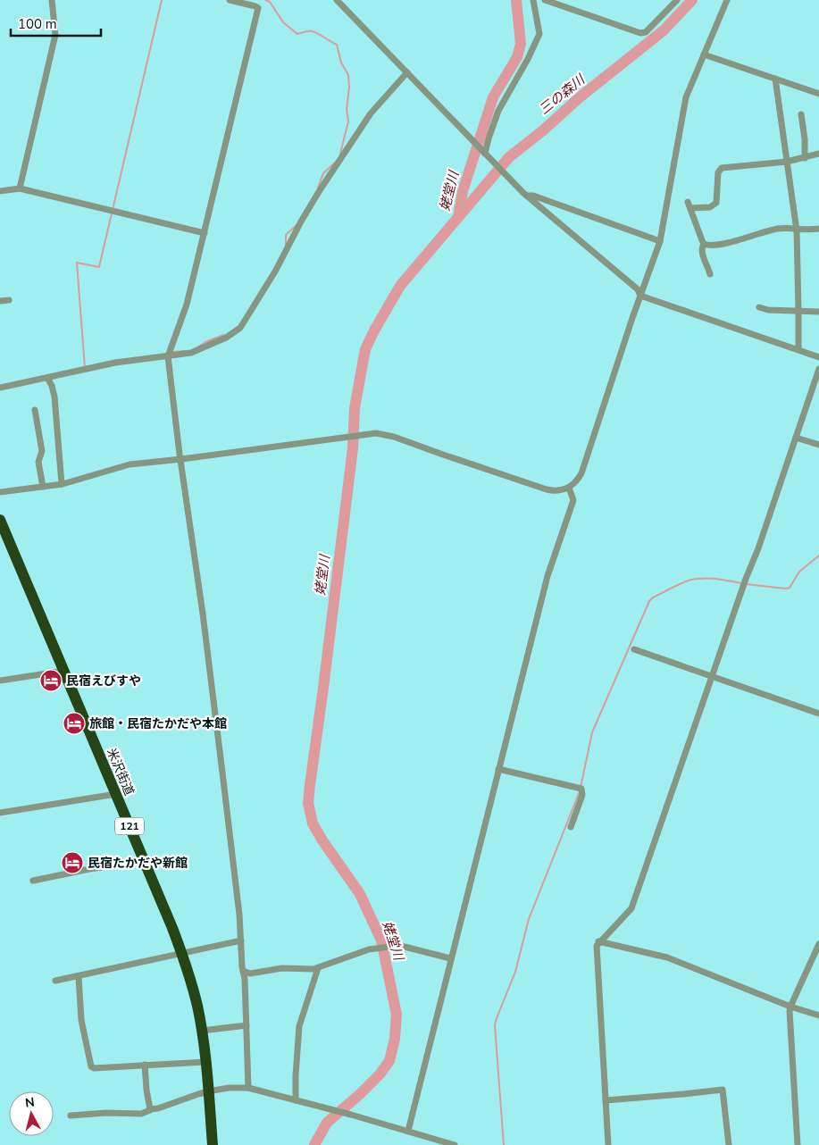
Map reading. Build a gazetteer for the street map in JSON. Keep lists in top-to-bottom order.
{
  "streets": {
    "highway": ["米沢街道", "121"]
  },
  "water": ["三の森川", "姥堂川"],
  "places": {
    "hotel": ["民宿えびすや", "旅館・民宿たかだや本館", "民宿たかだや新館"]
  },
  "scale_bar": "100 m",
  "north": "top"
}
